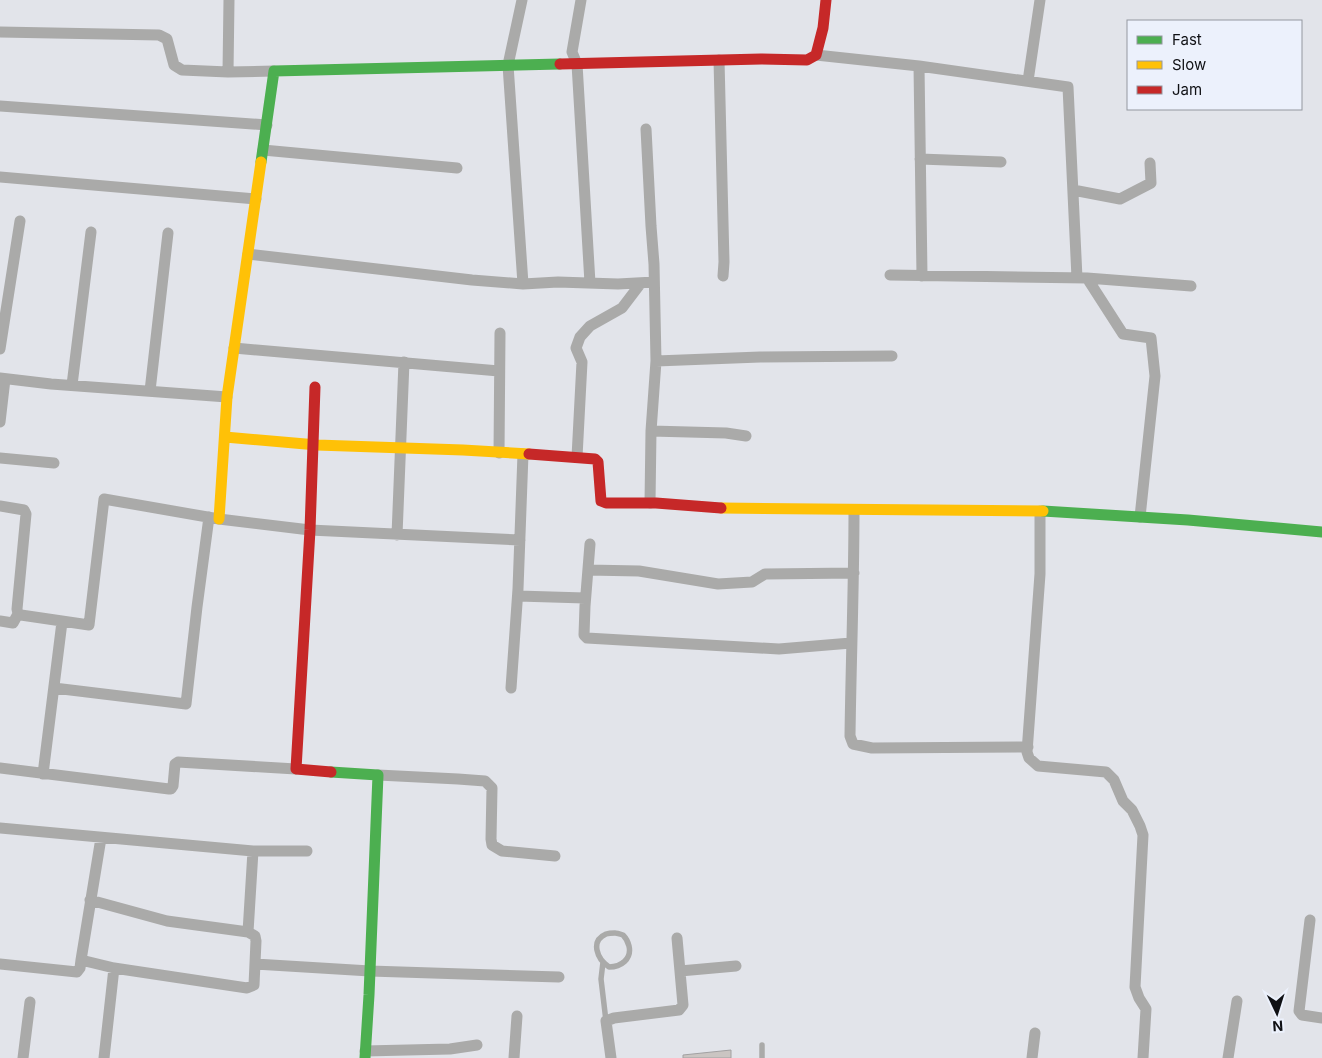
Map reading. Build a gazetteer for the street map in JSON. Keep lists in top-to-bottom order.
{
  "legend": ["Fast", "Slow", "Jam"],
  "north": "bottom"
}
